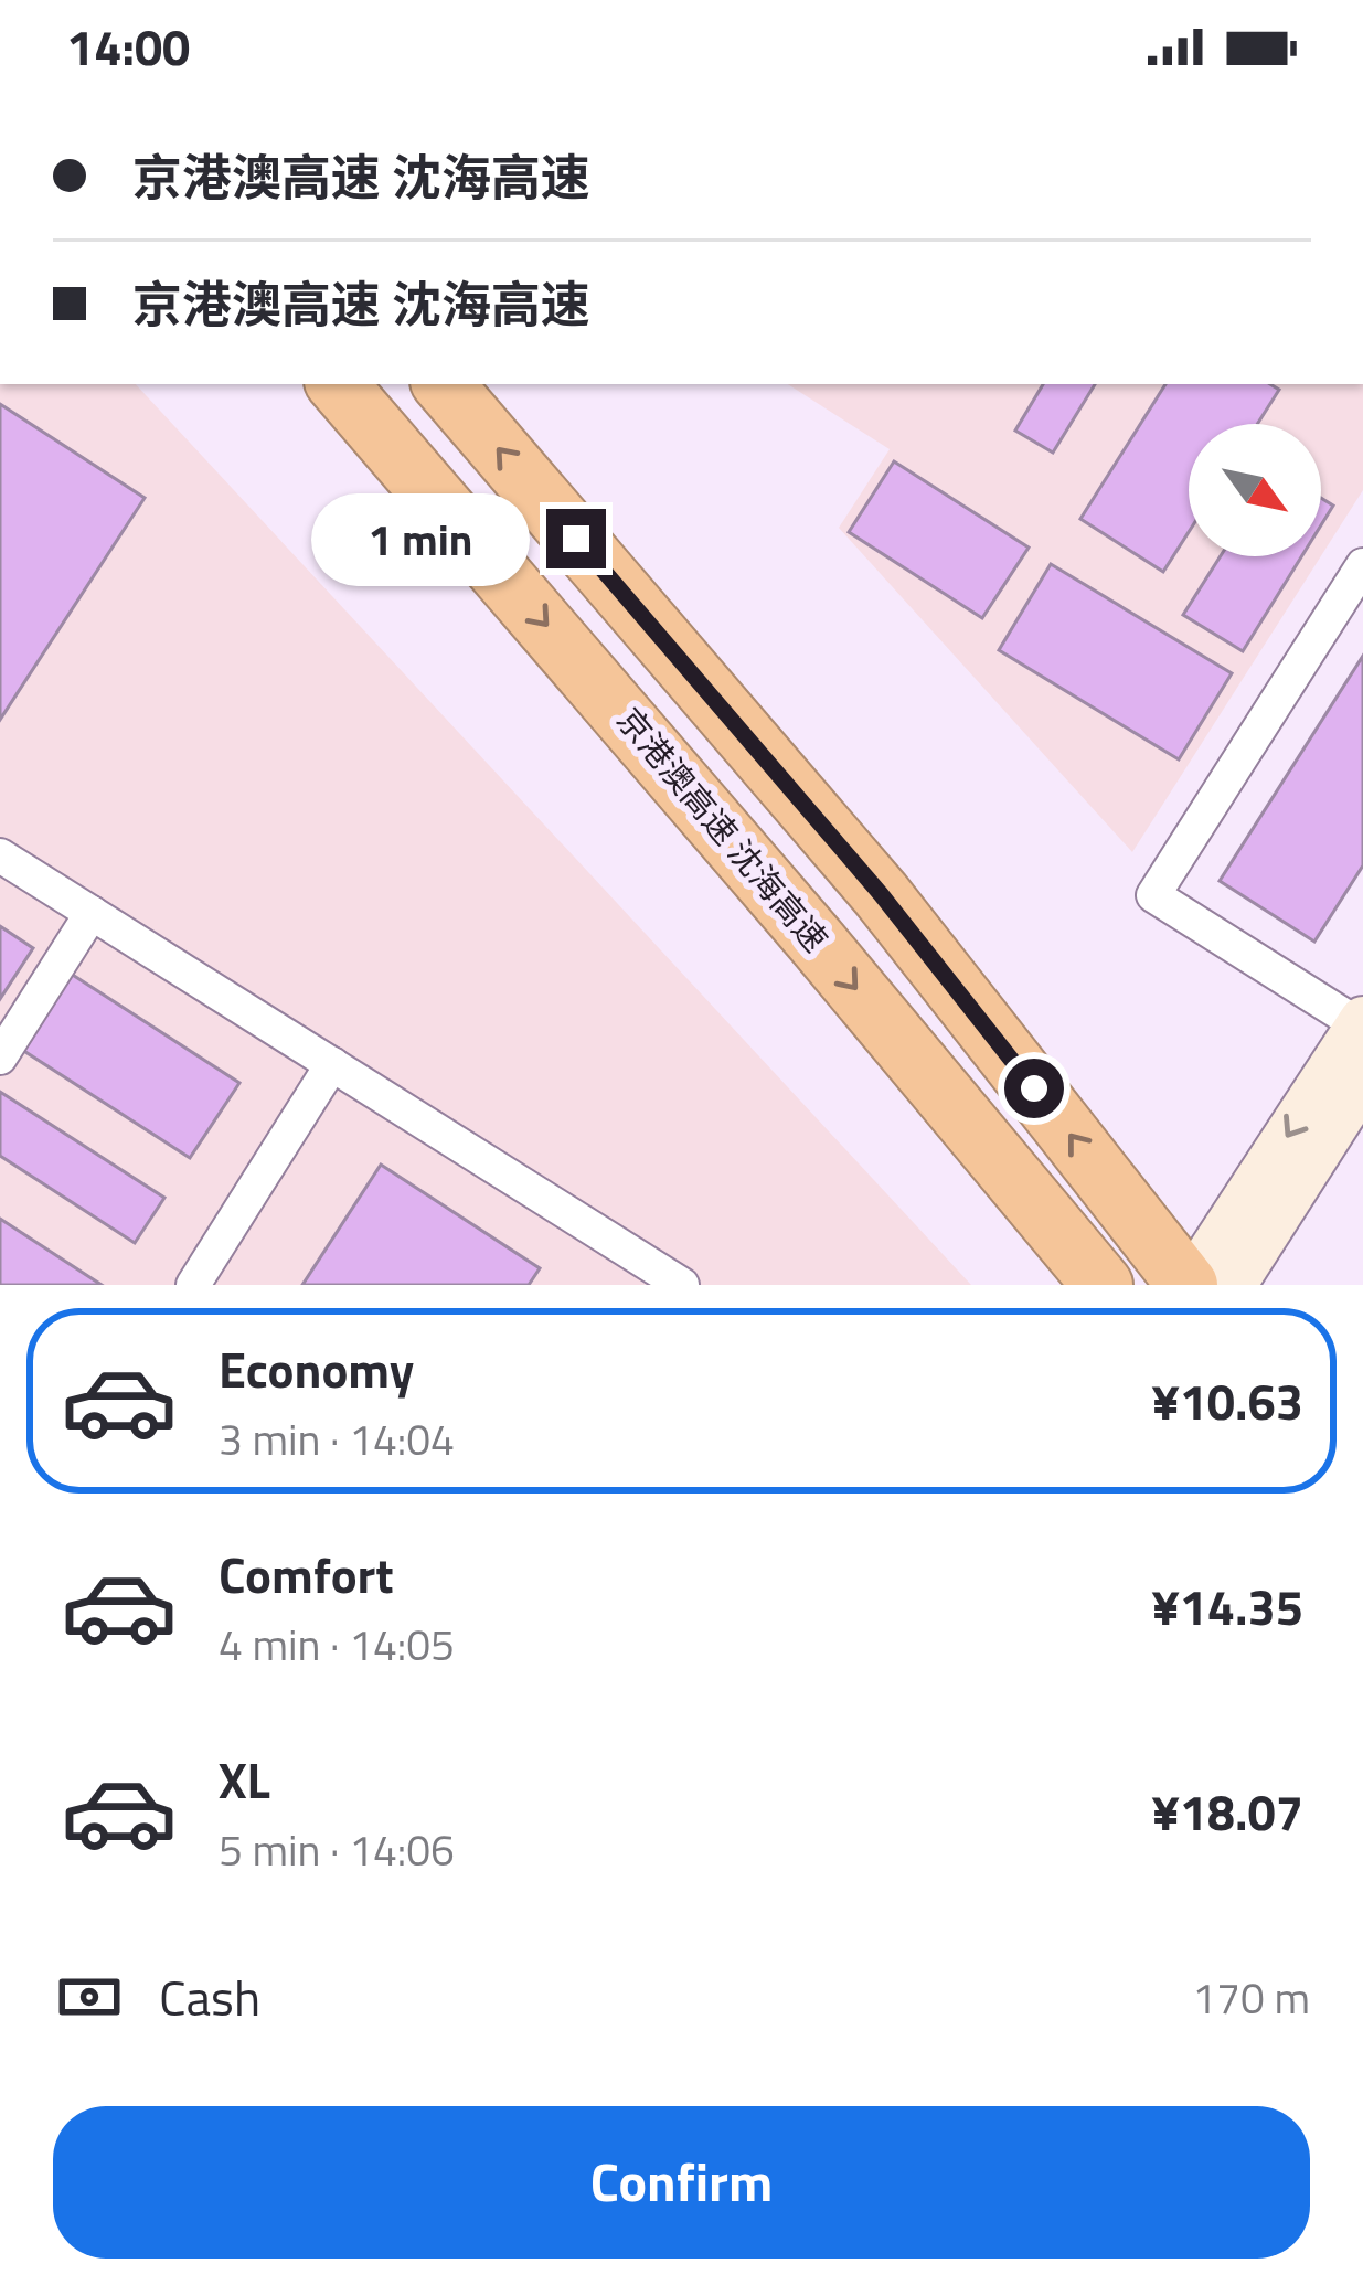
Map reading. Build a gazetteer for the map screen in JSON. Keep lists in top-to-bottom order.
{
  "streets": {
    "highway": ["京港澳高速 沈海高速"]
  },
  "north": "bottom right",
  "page": {
    "status": "14:00",
    "banner": ["京港澳高速 沈海高速", "京港澳高速 沈海高速"],
    "bubble": "1 min",
    "list": [
      {
        "name": "Economy",
        "note": "3 min · 14:04",
        "value": "¥10.63"
      },
      {
        "name": "Comfort",
        "note": "4 min · 14:05",
        "value": "¥14.35"
      },
      {
        "name": "XL",
        "note": "5 min · 14:06",
        "value": "¥18.07"
      }
    ],
    "pay": ["Cash", "170 m"],
    "buttons": "Confirm"
  }
}
